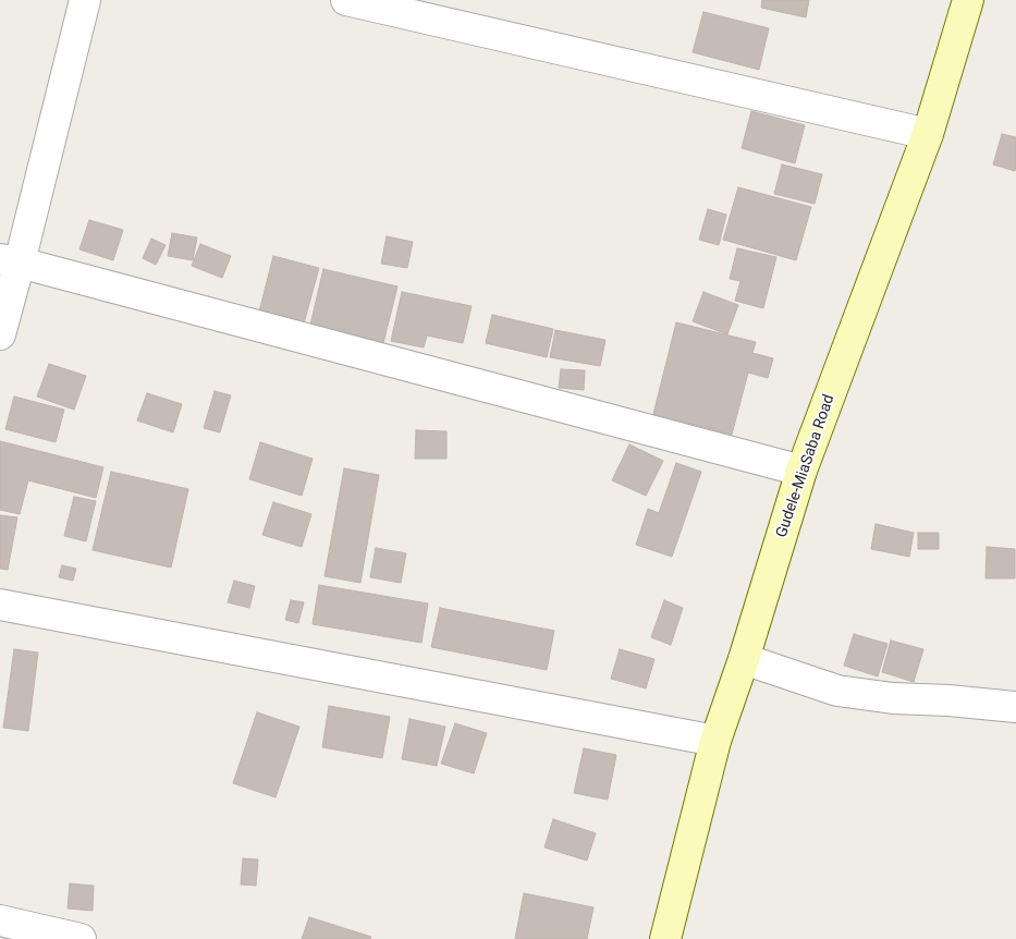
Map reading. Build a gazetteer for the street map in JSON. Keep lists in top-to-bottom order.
{
  "streets": {
    "street": ["Gudele-MiaSaba Road"]
  }
}
